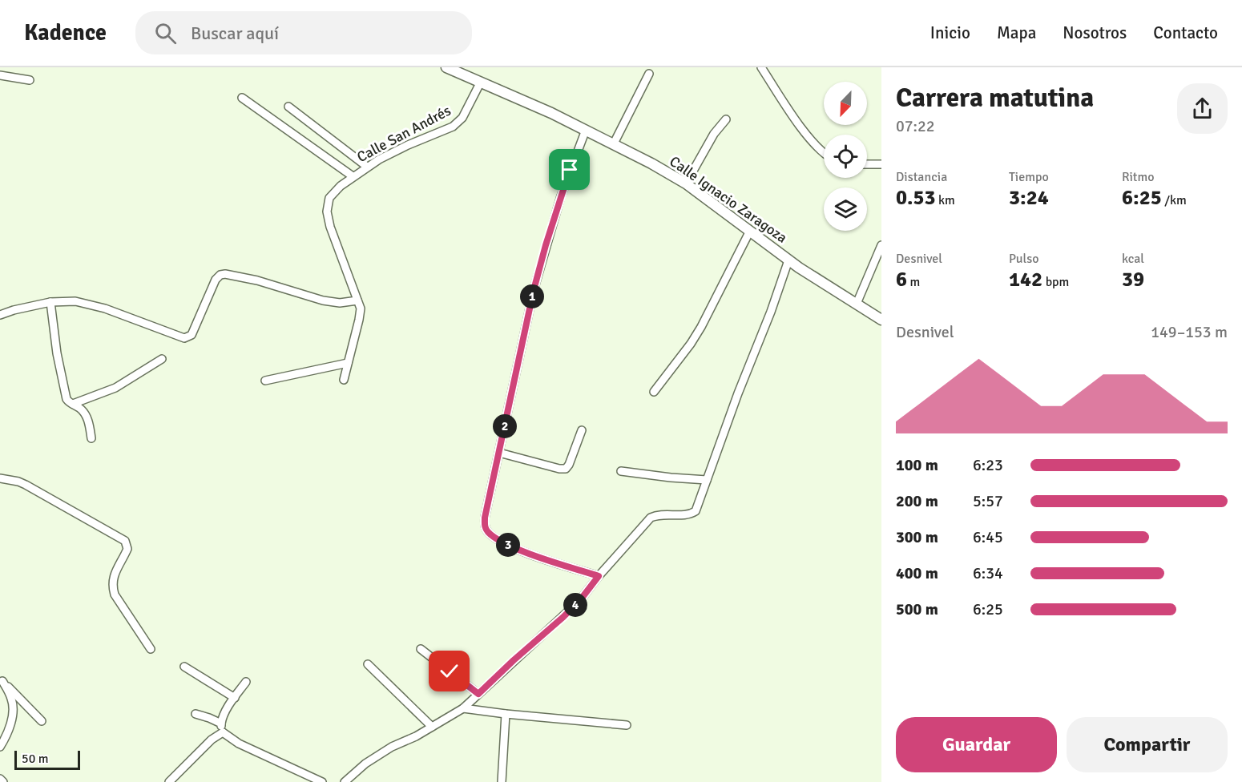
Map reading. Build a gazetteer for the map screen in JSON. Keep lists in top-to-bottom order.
{
  "streets": {
    "street": ["Calle San Andrés", "Calle Ignacio Zaragoza"]
  },
  "crossings": [
    ["Calle San Andrés", "Calle Ignacio Zaragoza"]
  ],
  "scale_bar": "50 m",
  "north": "bottom left",
  "page": {
    "header": "Kadence",
    "search": "Buscar aquí",
    "nav": [
      "Inicio",
      "Mapa",
      "Nosotros",
      "Contacto"
    ],
    "heading": ["Carrera matutina", "07:22"],
    "stats": [
      ["Distancia", "0.53 km"],
      ["Tiempo", "3:24"],
      ["Ritmo", "6:25 /km"],
      ["Desnivel", "6 m"],
      ["Pulso", "142 bpm"],
      ["kcal", "39"]
    ],
    "pins": [
      "1",
      "2",
      "3",
      "4"
    ],
    "chart": ["Desnivel", "149–153 m"],
    "list": [
      {
        "name": "100 m",
        "note": "6:23"
      },
      {
        "name": "200 m",
        "note": "5:57"
      },
      {
        "name": "300 m",
        "note": "6:45"
      },
      {
        "name": "400 m",
        "note": "6:34"
      },
      {
        "name": "500 m",
        "note": "6:25"
      }
    ],
    "buttons": ["Guardar", "Compartir"],
    "scale": "50 m"
  }
}
